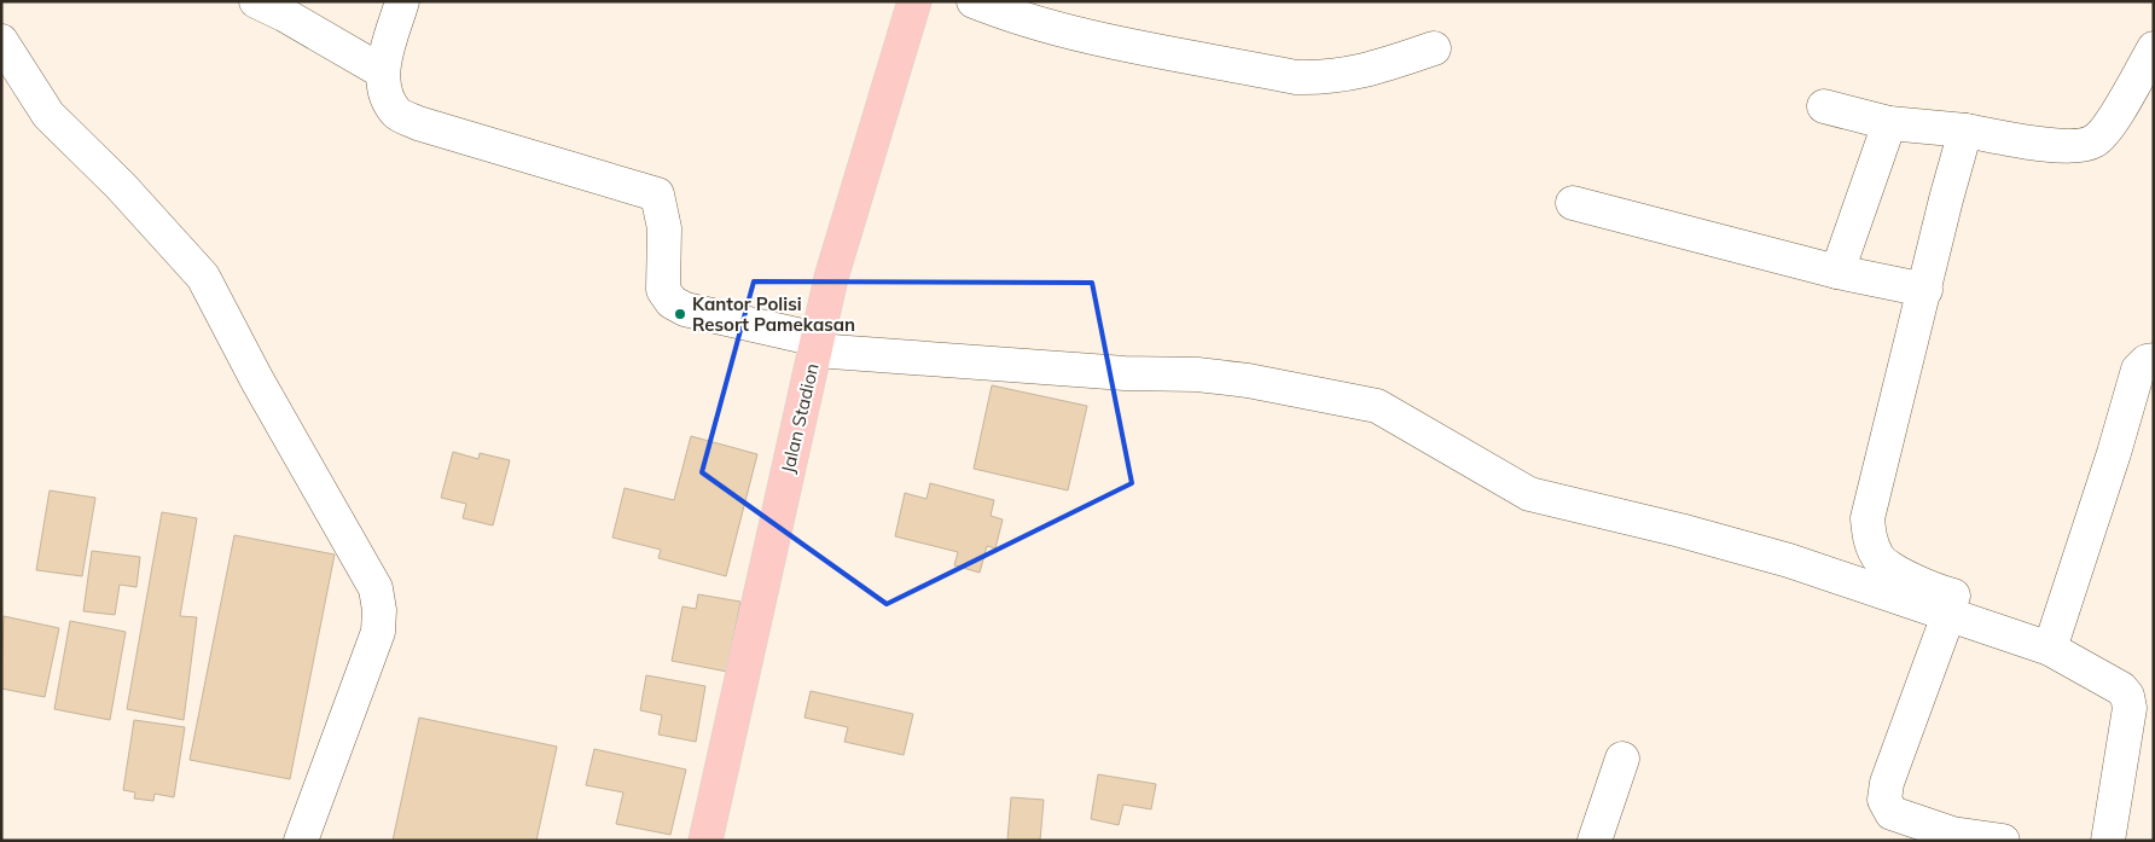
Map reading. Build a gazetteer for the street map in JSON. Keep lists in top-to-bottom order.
{
  "streets": {
    "main road": ["Jalan Stadion"]
  },
  "places": ["Kantor Polisi Resort Pamekasan"]
}
